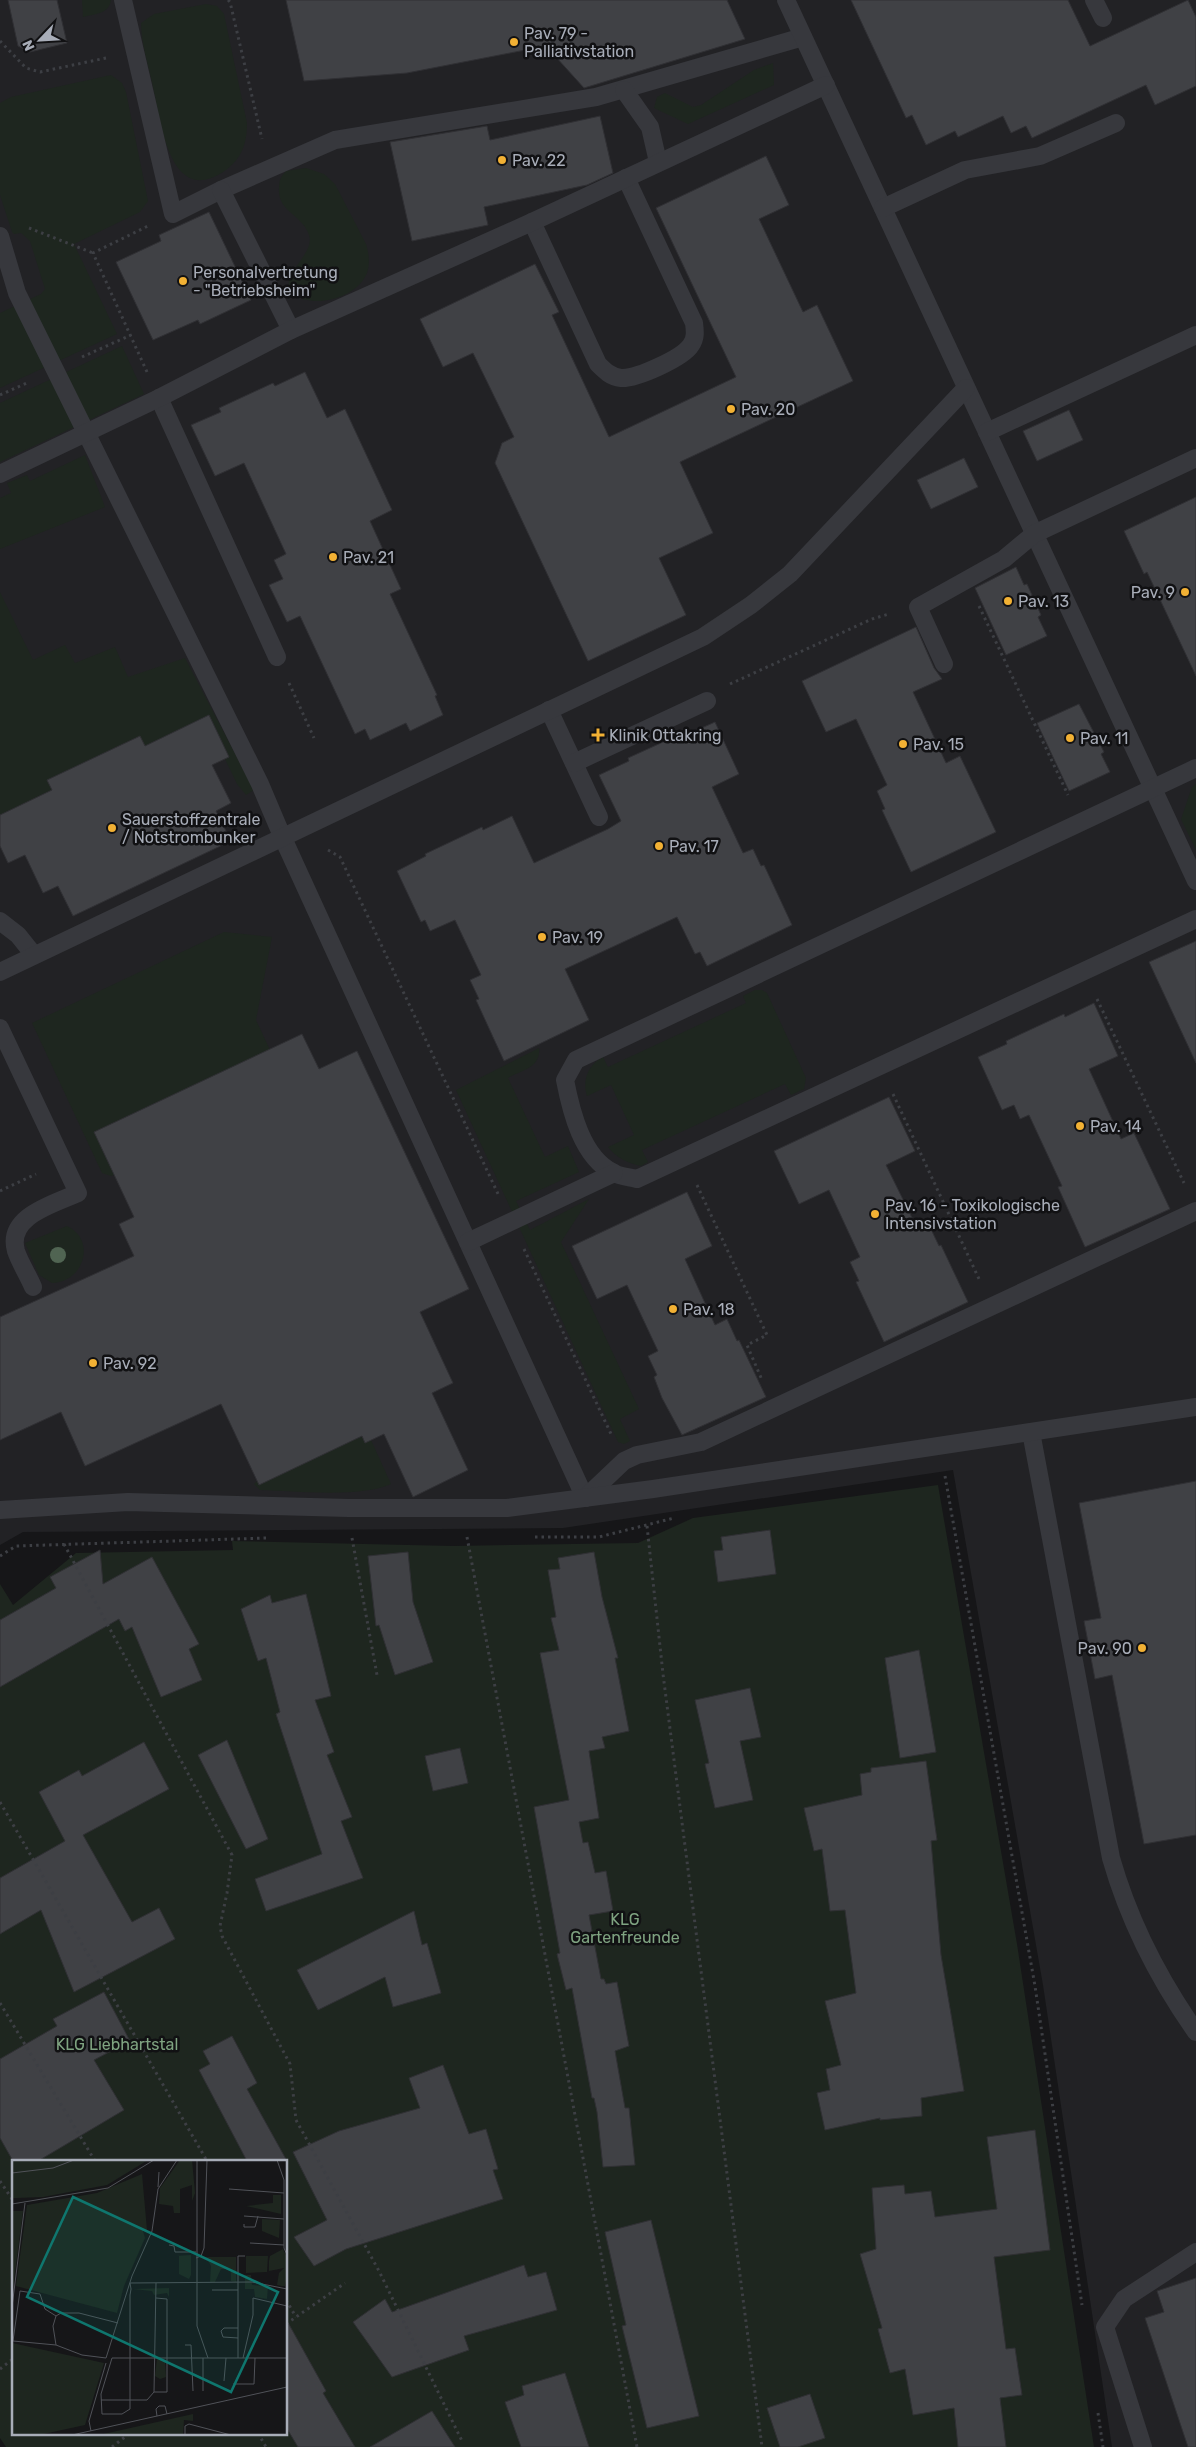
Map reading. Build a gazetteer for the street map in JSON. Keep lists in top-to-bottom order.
{
  "parks": ["KLG Gartenfreunde", "KLG Liebhartstal"],
  "places": {
    "other": [
      "Pav. 79 - Palliativstation",
      "Pav. 22",
      "Personalvertretung - \"Betriebsheim\"",
      "Pav. 20",
      "Pav. 21",
      "Pav. 9",
      "Pav. 13",
      "Pav. 11",
      "Pav. 15",
      "Sauerstoffzentrale / Notstrombunker",
      "Pav. 17",
      "Pav. 19",
      "Pav. 14",
      "Pav. 16 - Toxikologische Intensivstation",
      "Pav. 18",
      "Pav. 92",
      "Pav. 90"
    ],
    "health": ["Klinik Ottakring"]
  },
  "north": "bottom left"
}
